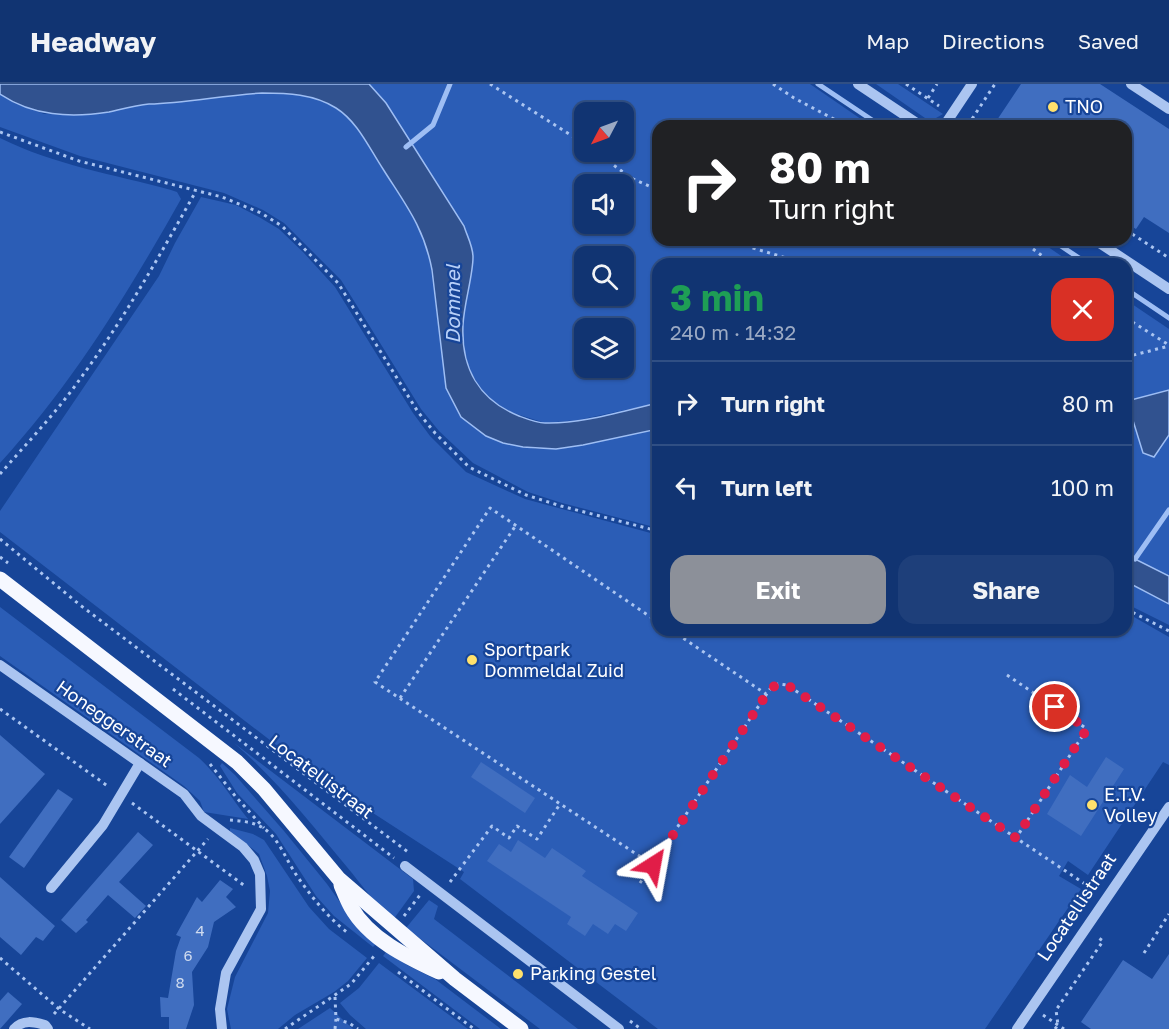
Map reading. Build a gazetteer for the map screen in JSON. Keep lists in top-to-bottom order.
{
  "streets": {
    "street": ["Honeggerstraat", "Locatellistraat"]
  },
  "water": ["Dommel"],
  "places": [
    "TNO",
    "Sportpark Dommeldal Zuid",
    "E.T.V. Volley",
    "Parking Gestel"
  ],
  "house_numbers": ["4", "6", "8"],
  "north": "bottom left",
  "page": {
    "header": "Headway",
    "nav": ["Map", "Directions", "Saved"],
    "turn": ["80 m", "Turn right"],
    "heading": ["3 min", "240 m · 14:32"],
    "list": [
      {
        "name": "Turn right",
        "value": "80 m"
      },
      {
        "name": "Turn left",
        "value": "100 m"
      }
    ],
    "buttons": ["Exit", "Share"]
  }
}
